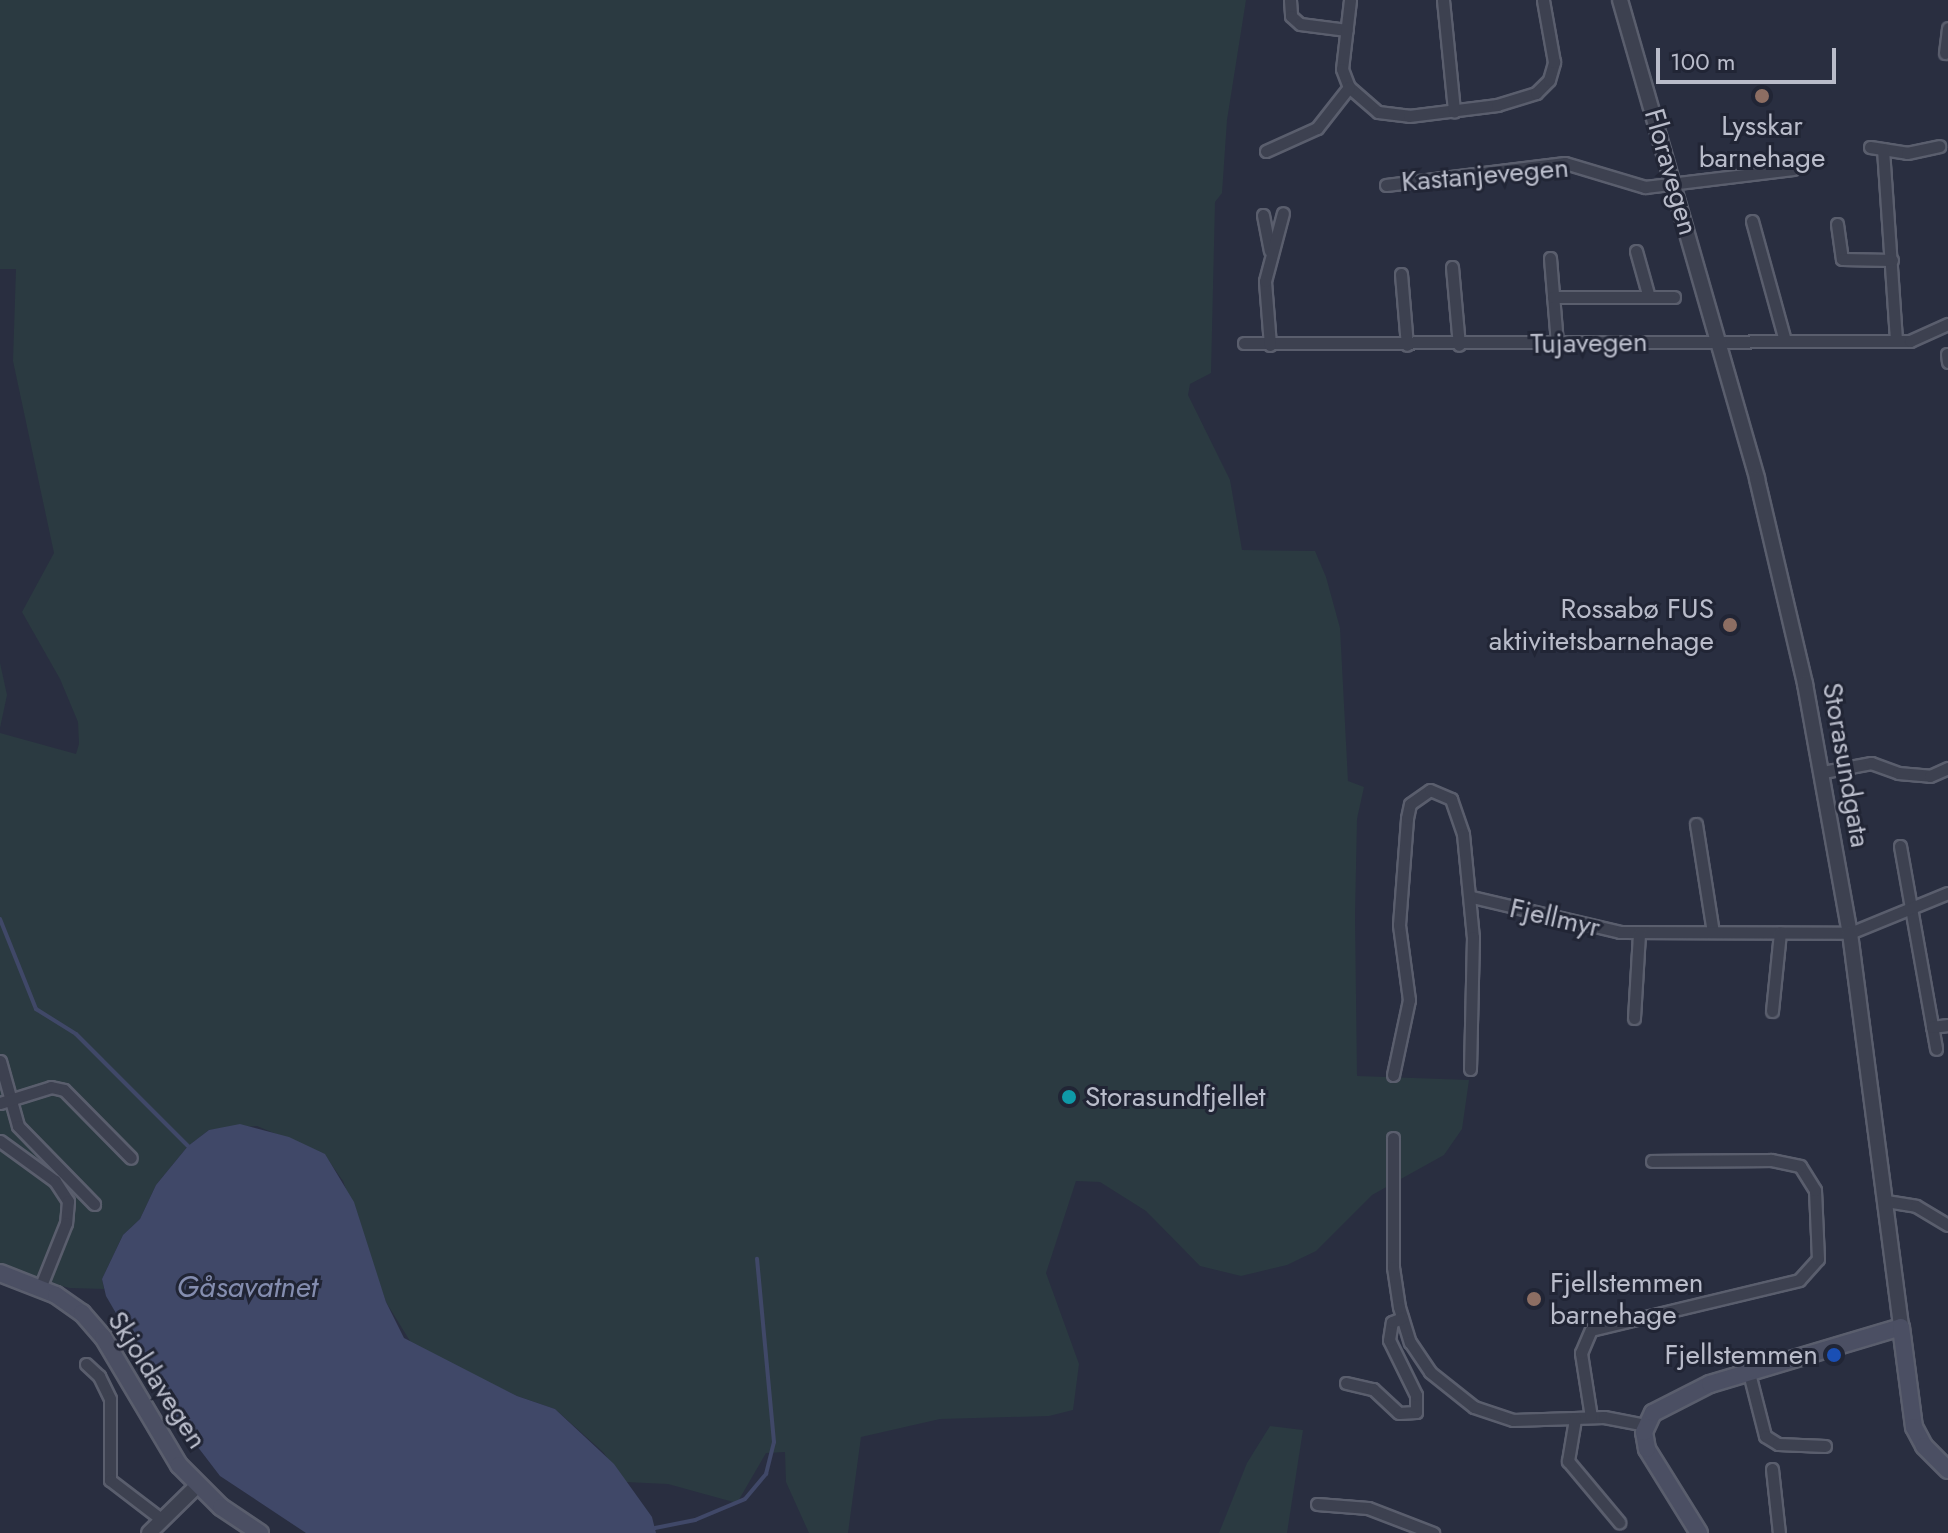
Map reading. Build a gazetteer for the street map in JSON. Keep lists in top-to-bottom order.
{
  "streets": {
    "main road": ["Storasundgata", "Skjoldavegen"],
    "street": [
      "Floravegen",
      "Kastanjevegen",
      "Tujavegen",
      "Fjellmyr"
    ]
  },
  "crossings": [
    ["Floravegen", "Kastanjevegen"],
    ["Floravegen", "Tujavegen"],
    ["Floravegen", "Storasundgata"],
    ["Tujavegen", "Storasundgata"],
    ["Storasundgata", "Fjellmyr"]
  ],
  "water": ["Gåsavatnet"],
  "places": [
    "Lysskar barnehage",
    "Rossabø FUS aktivitetsbarnehage",
    "Storasundfjellet",
    "Fjellstemmen barnehage",
    "Fjellstemmen"
  ],
  "scale_bar": "100 m"
}
